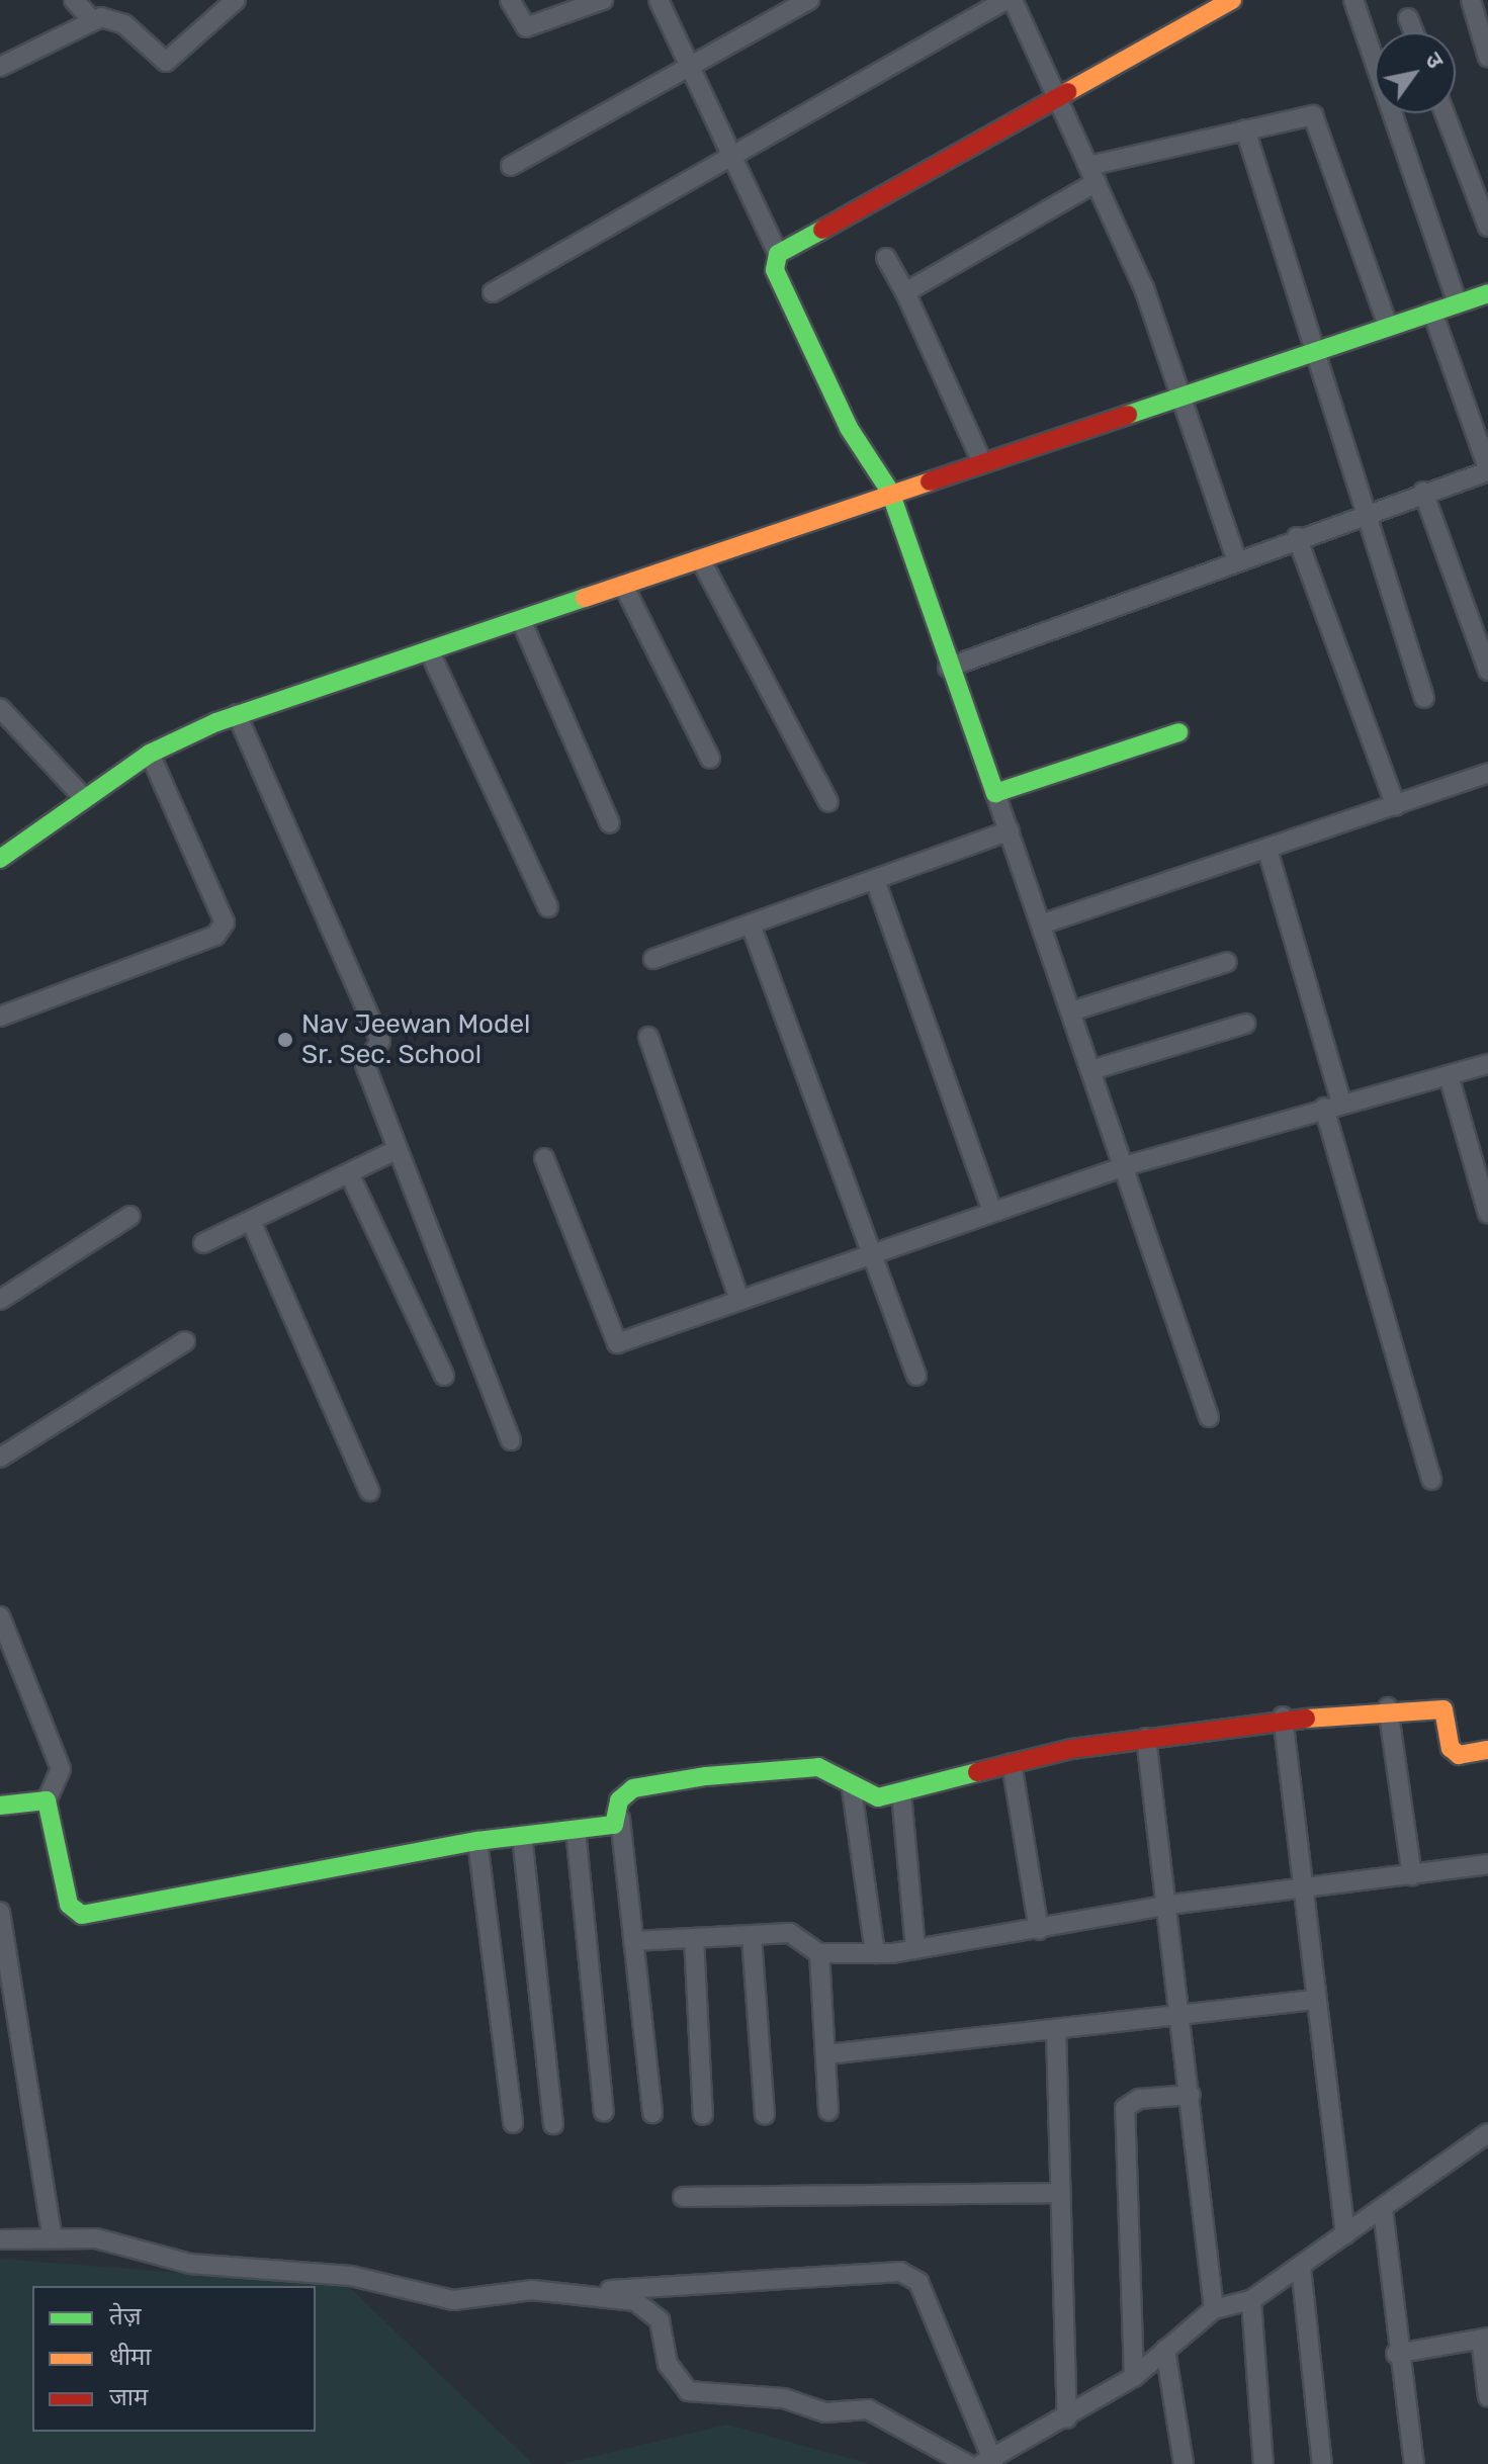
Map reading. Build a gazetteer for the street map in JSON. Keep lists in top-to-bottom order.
{
  "places": ["Nav Jeewan Model Sr. Sec. School"],
  "legend": ["तेज़", "धीमा", "जाम"],
  "north": "top right"
}
